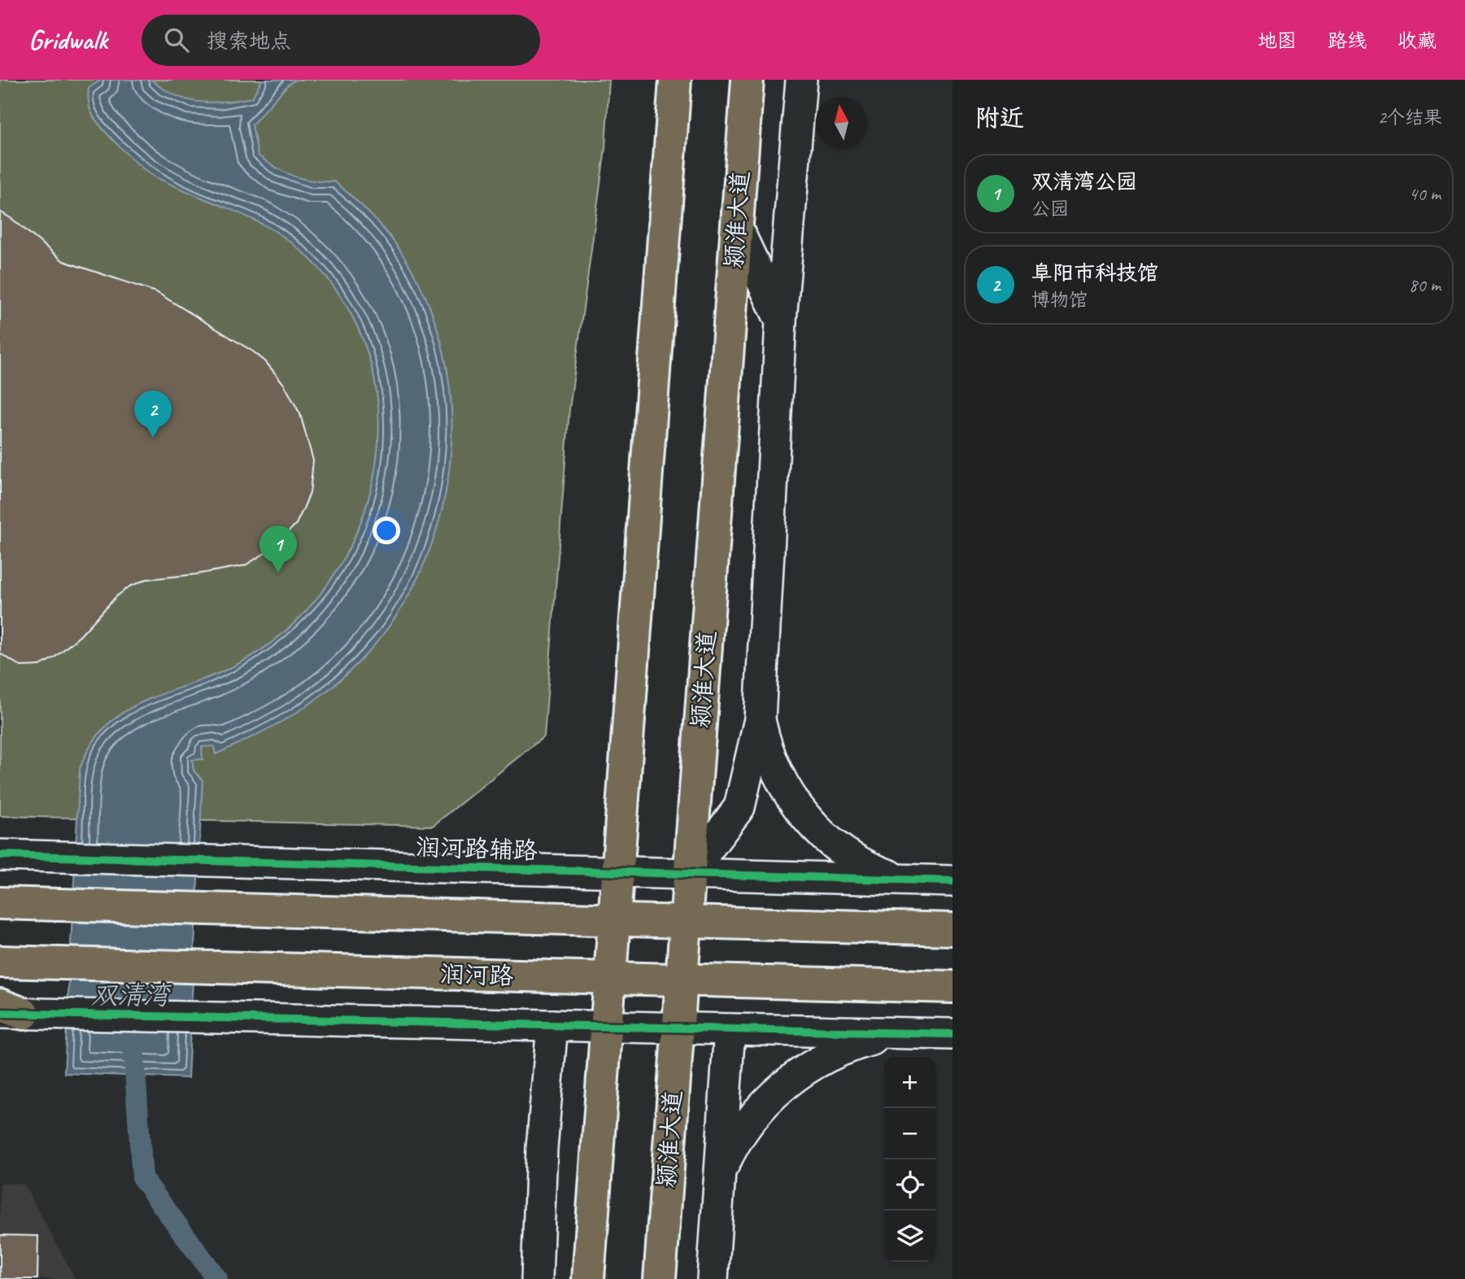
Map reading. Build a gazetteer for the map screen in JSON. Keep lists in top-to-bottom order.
{
  "streets": {
    "main road": ["颍淮大道", "润河路"],
    "street": ["润河路辅路"]
  },
  "crossings": [
    ["颍淮大道", "润河路辅路"],
    ["颍淮大道", "润河路"]
  ],
  "water": ["双清湾"],
  "north": "top",
  "page": {
    "header": "Gridwalk",
    "search": "搜索地点",
    "nav": ["地图", "路线", "收藏"],
    "heading": ["附近", "2个结果"],
    "list": [
      {
        "mark": "1",
        "name": "双清湾公园",
        "note": "公园",
        "value": "40 m"
      },
      {
        "mark": "2",
        "name": "阜阳市科技馆",
        "note": "博物馆",
        "value": "80 m"
      }
    ],
    "pins": ["2", "1"],
    "map_buttons": ["+", "−"]
  }
}
